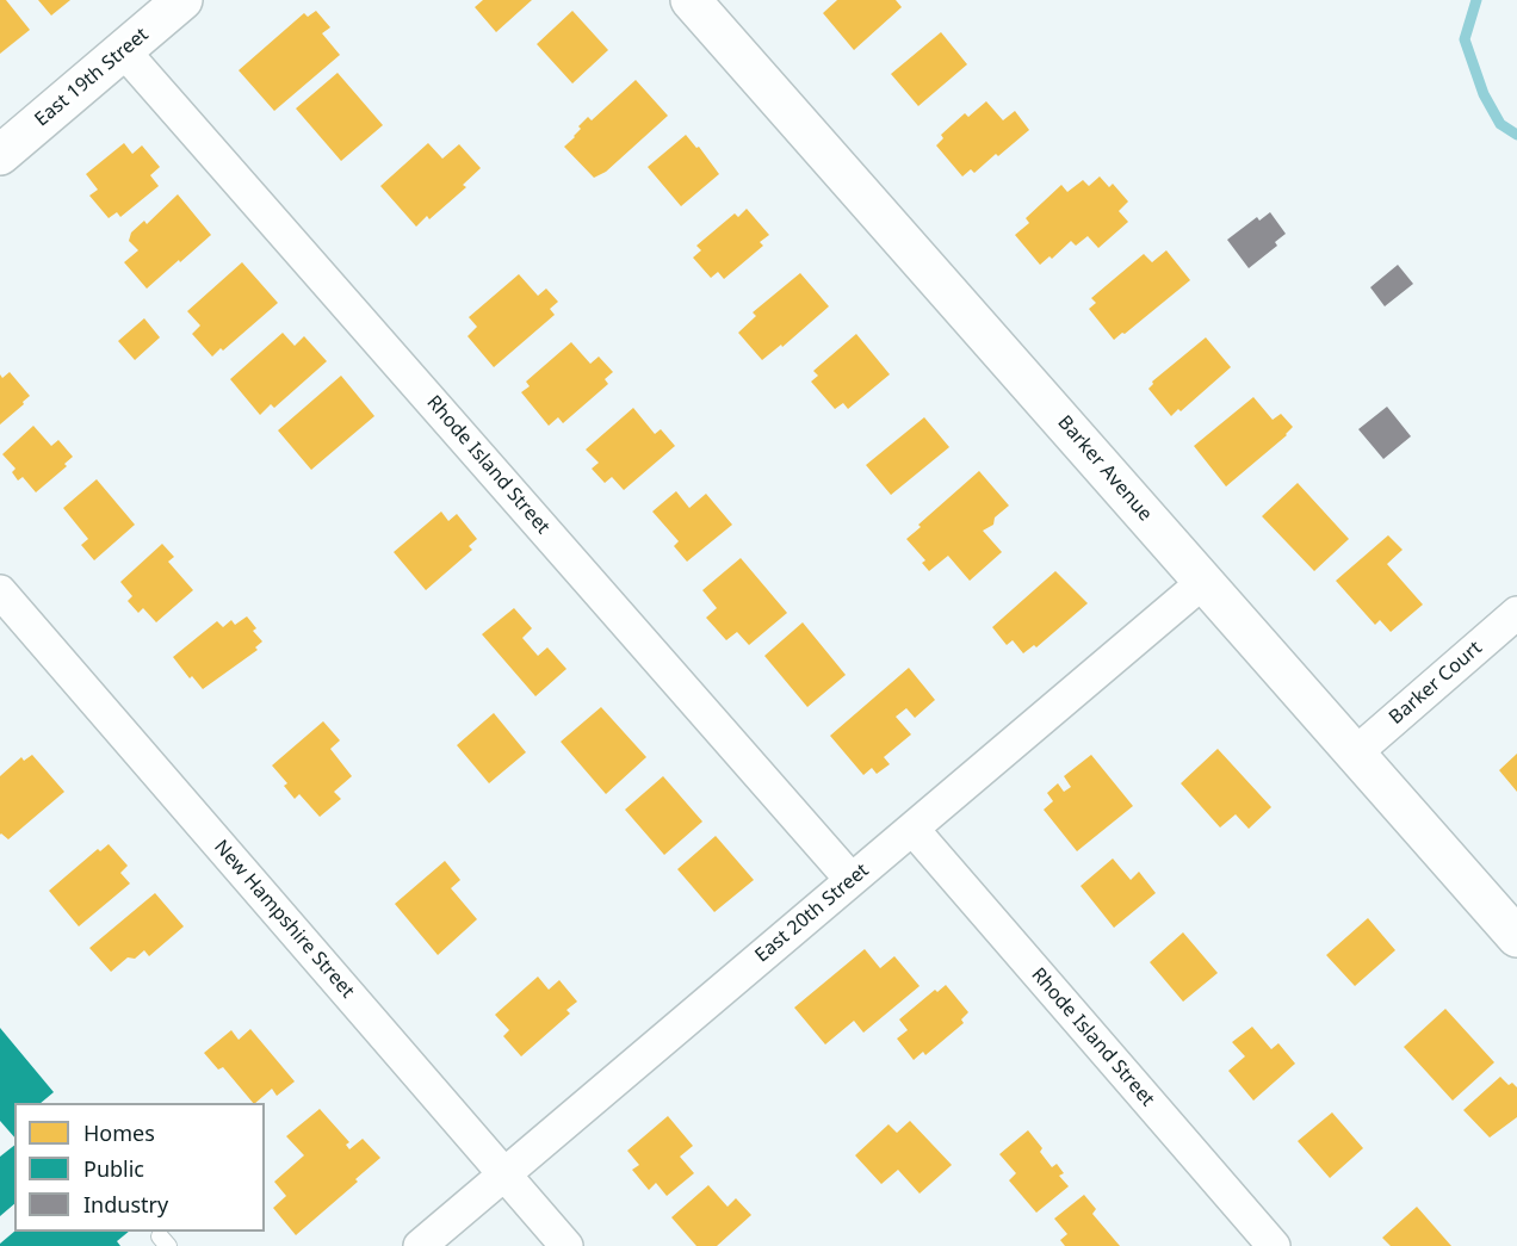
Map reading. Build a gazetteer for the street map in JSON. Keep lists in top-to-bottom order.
{
  "streets": {
    "street": [
      "East 19th Street",
      "Rhode Island Street",
      "Barker Avenue",
      "Barker Court",
      "East 20th Street",
      "New Hampshire Street"
    ]
  },
  "crossings": [
    ["East 19th Street", "Rhode Island Street"],
    ["Rhode Island Street", "East 20th Street"],
    ["Barker Avenue", "Barker Court"],
    ["Barker Avenue", "East 20th Street"],
    ["East 20th Street", "New Hampshire Street"]
  ],
  "legend": ["Homes", "Public", "Industry"]
}
